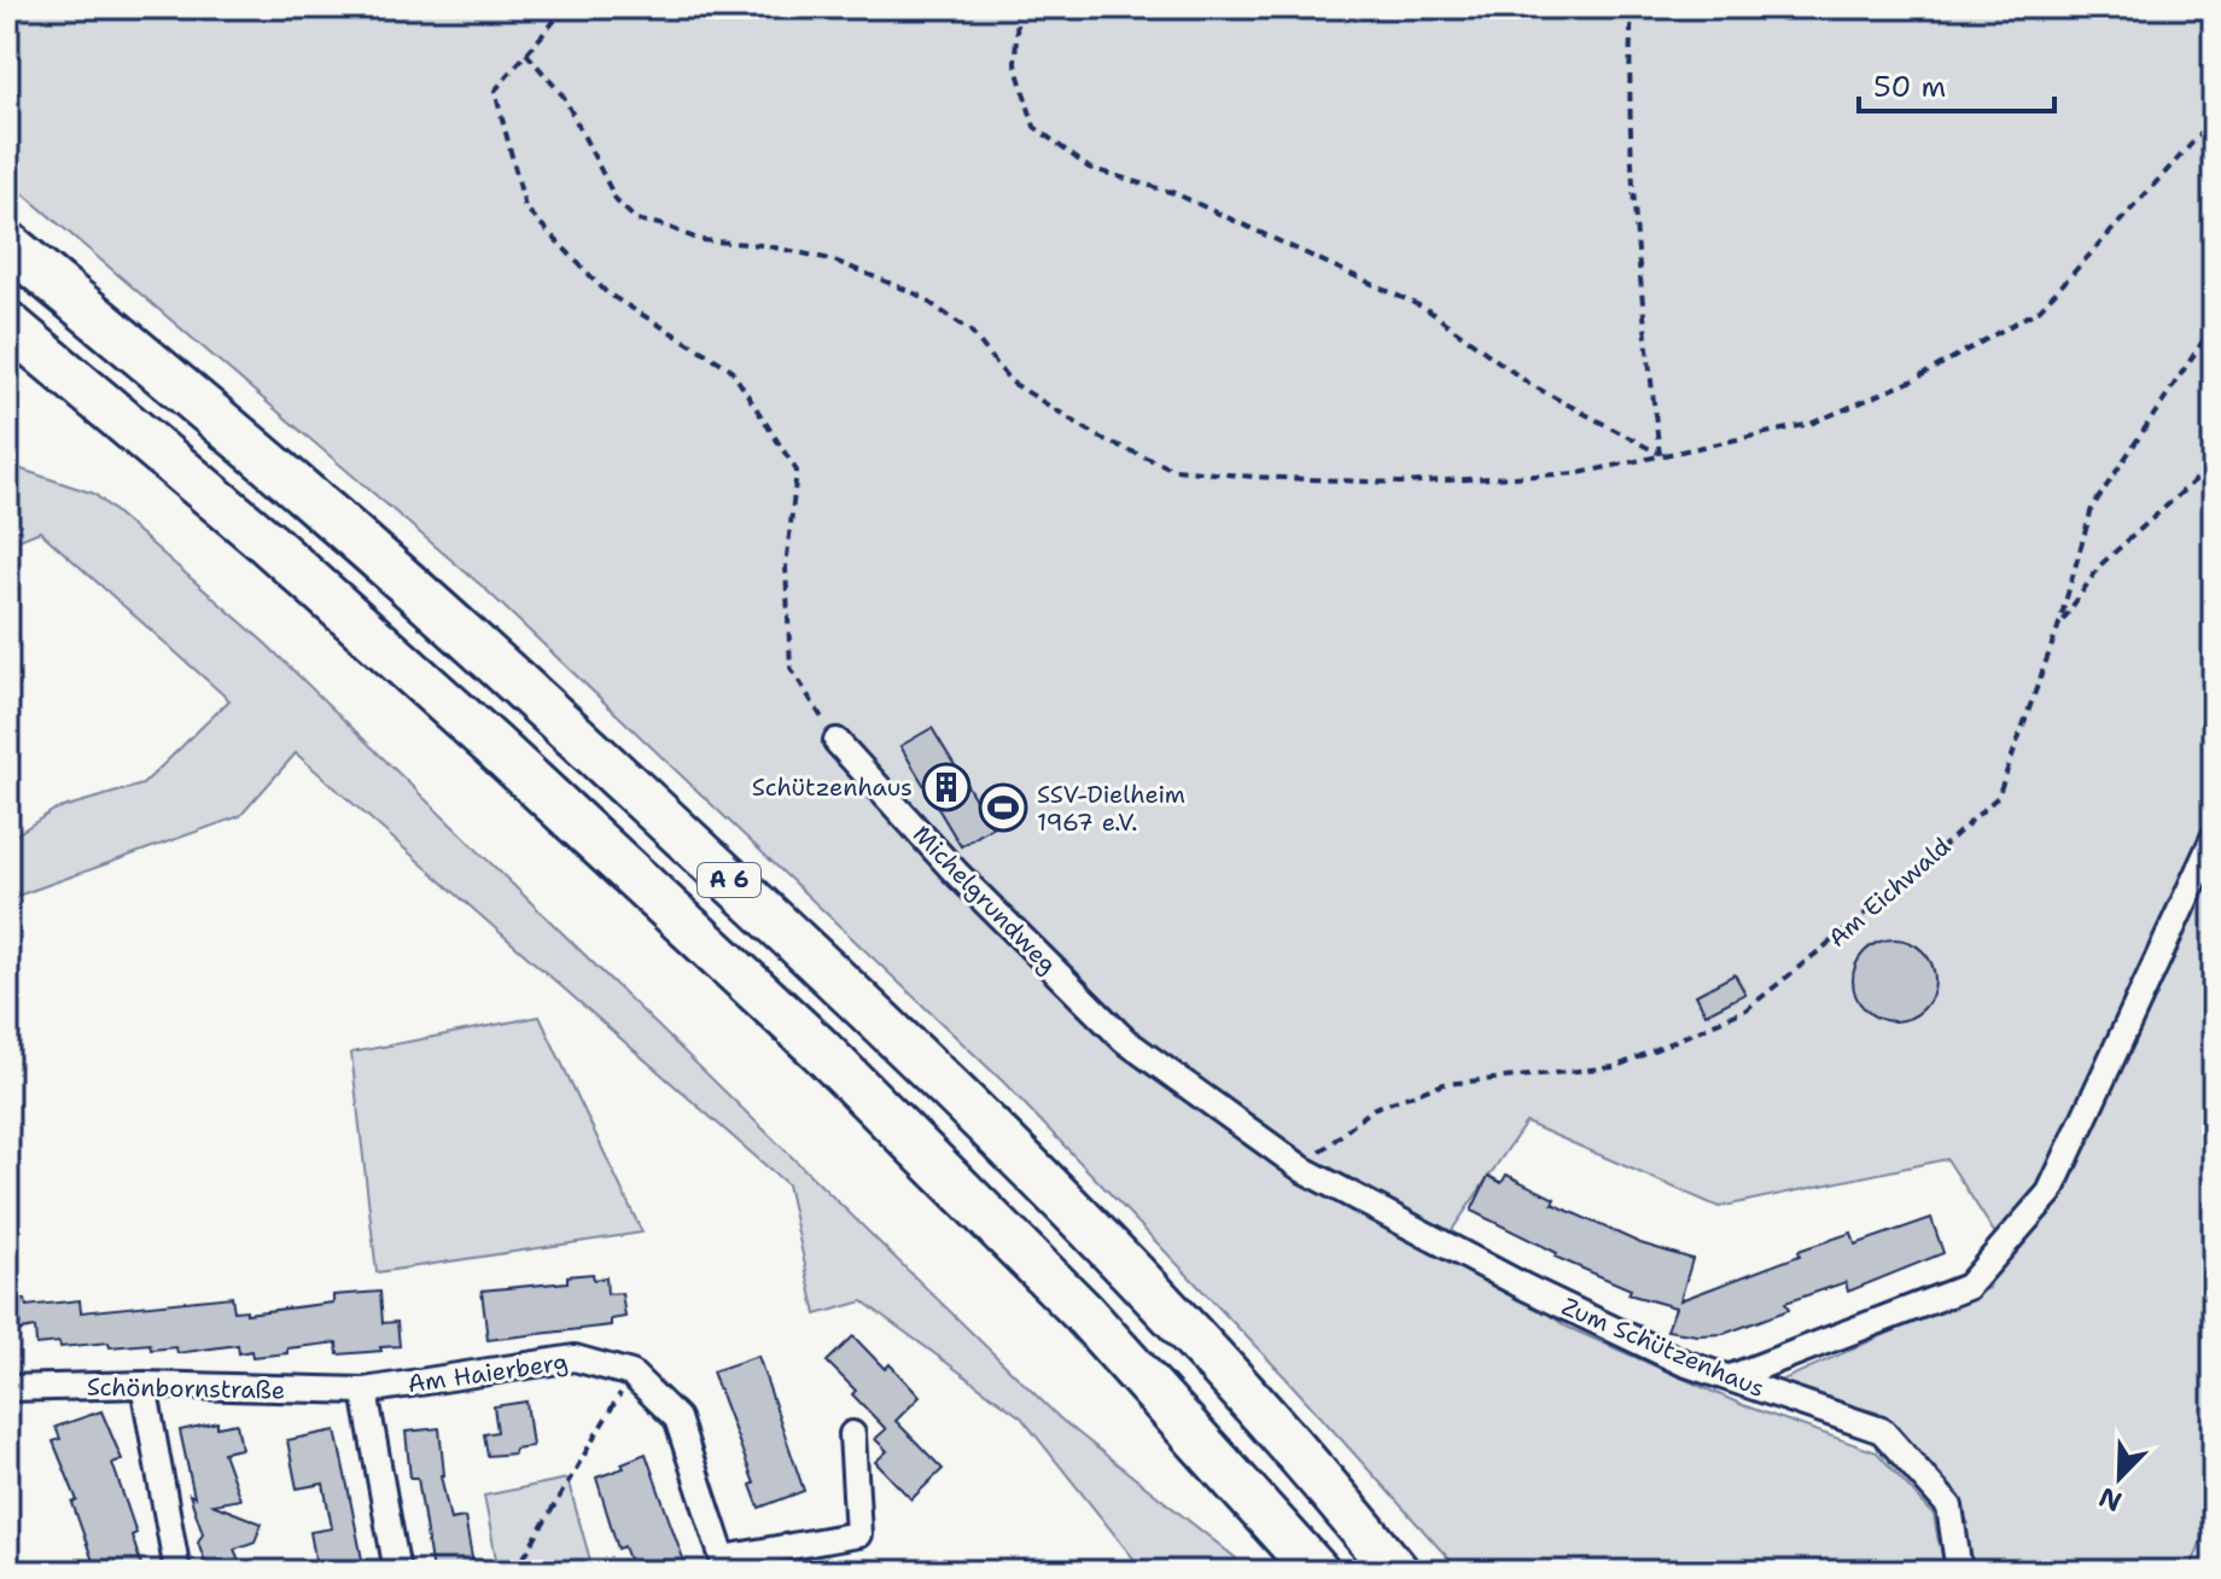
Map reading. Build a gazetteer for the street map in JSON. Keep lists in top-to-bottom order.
{
  "streets": {
    "highway": ["A 6"],
    "street": [
      "Michelgrundweg",
      "Zum Schützenhaus",
      "Am Haierberg",
      "Schönbornstraße"
    ],
    "path": ["Am Eichwald"]
  },
  "crossings": [
    ["Am Eichwald", "Michelgrundweg"],
    ["Am Eichwald", "Zum Schützenhaus"],
    ["Michelgrundweg", "Zum Schützenhaus"],
    ["Am Haierberg", "Schönbornstraße"]
  ],
  "places": {
    "building": ["Schützenhaus"],
    "sports": ["SSV-Dielheim 1967 e.V."]
  },
  "scale_bar": "50 m",
  "north": "bottom left"
}
